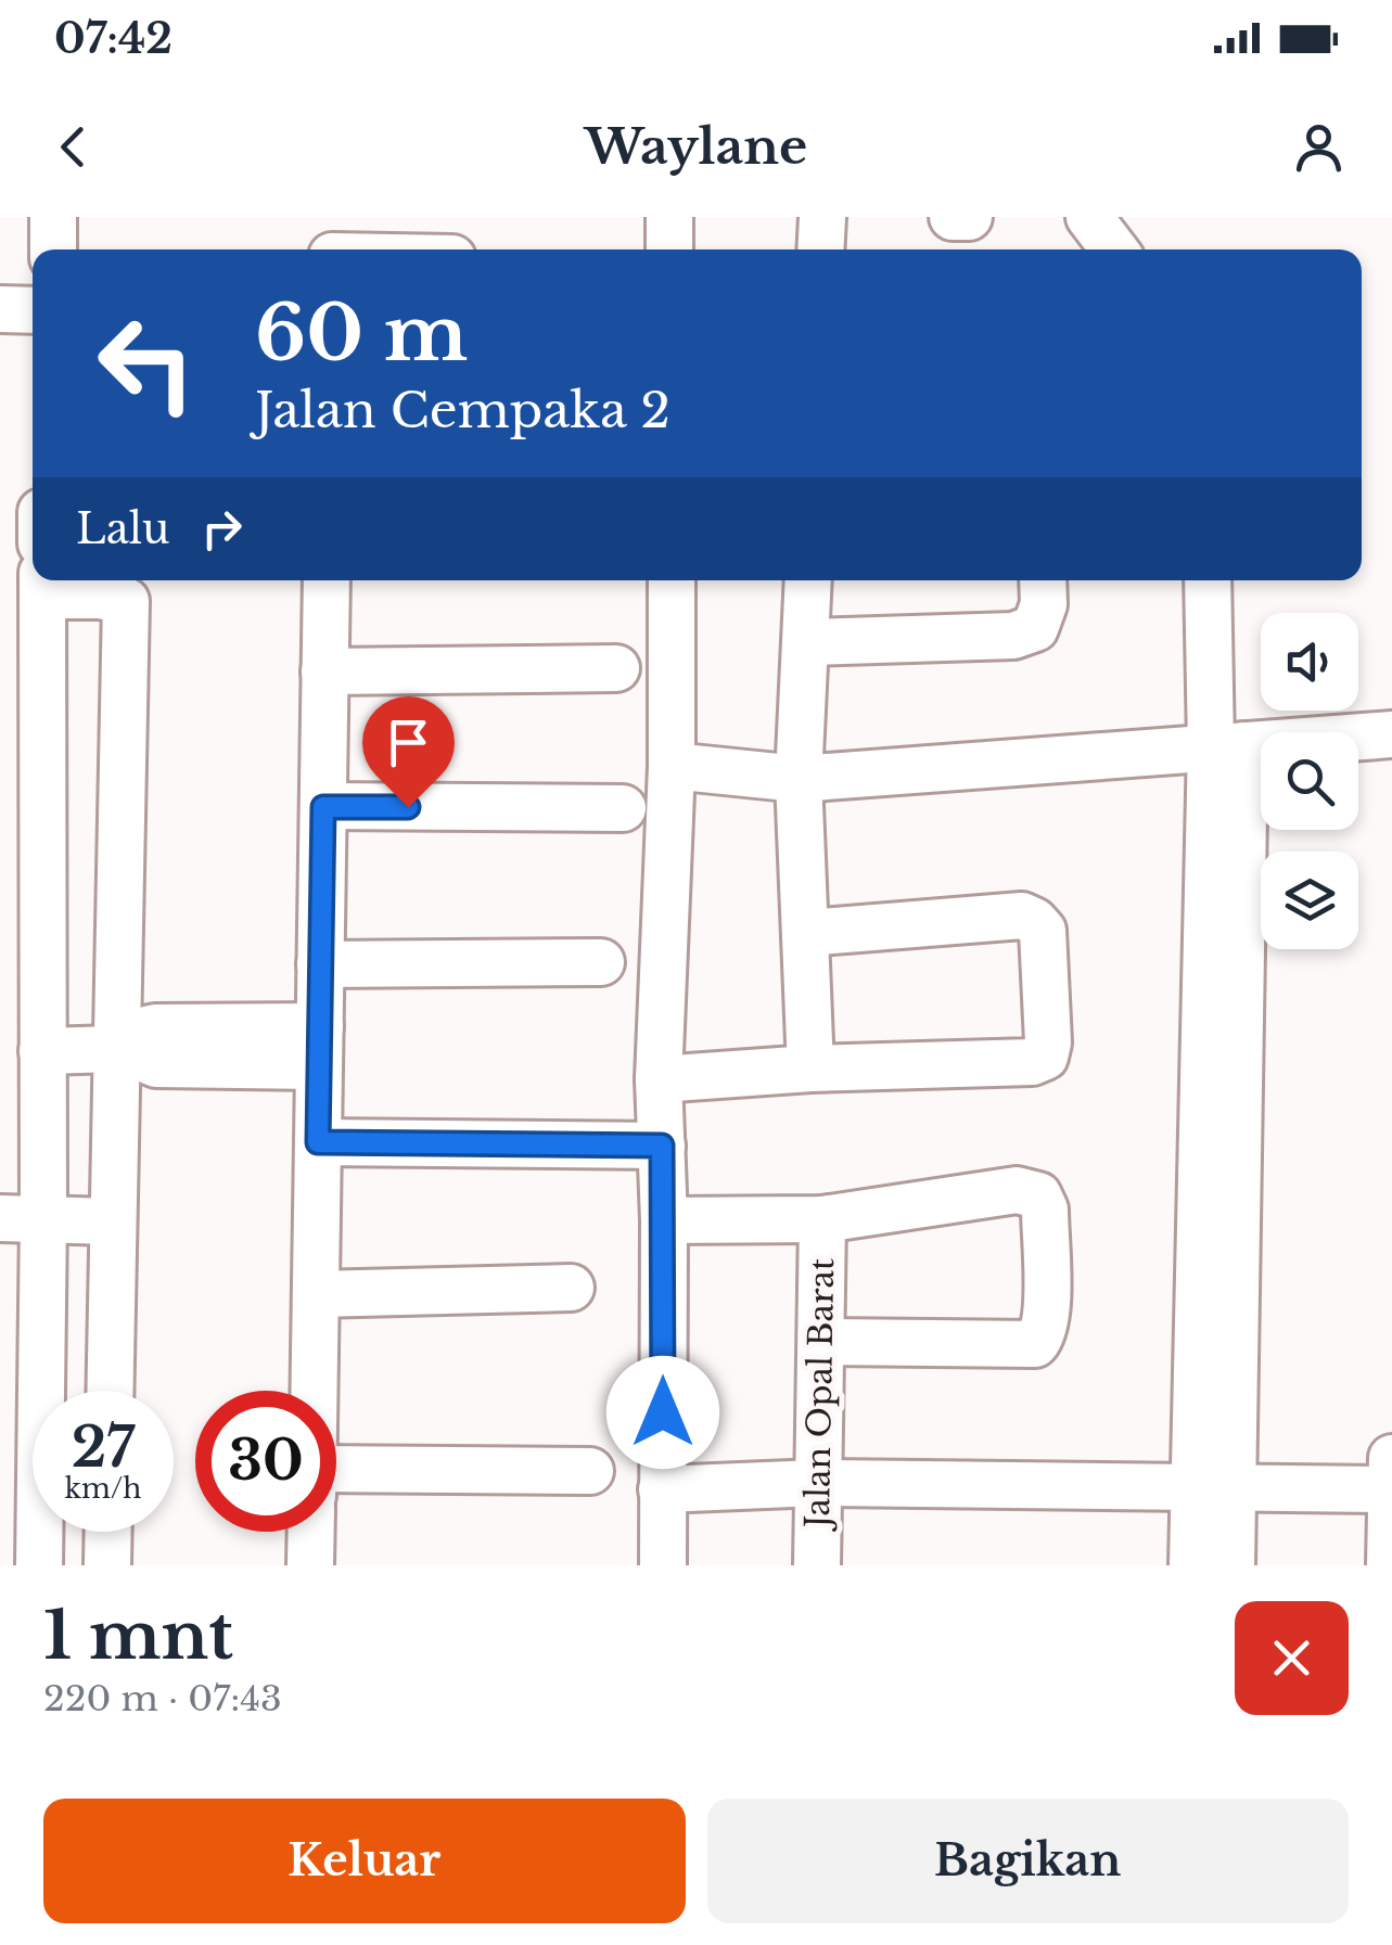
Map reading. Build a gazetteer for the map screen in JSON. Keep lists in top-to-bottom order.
{
  "streets": {
    "street": ["Jalan Opal Barat"]
  },
  "page": {
    "status": "07:42",
    "header": "Waylane",
    "turn": ["60 m", "Jalan Cempaka 2"],
    "then": "Lalu",
    "speed": "27 km/h",
    "limit": "30",
    "heading": ["1 mnt", "220 m · 07:43"],
    "buttons": ["Keluar", "Bagikan"]
  }
}
